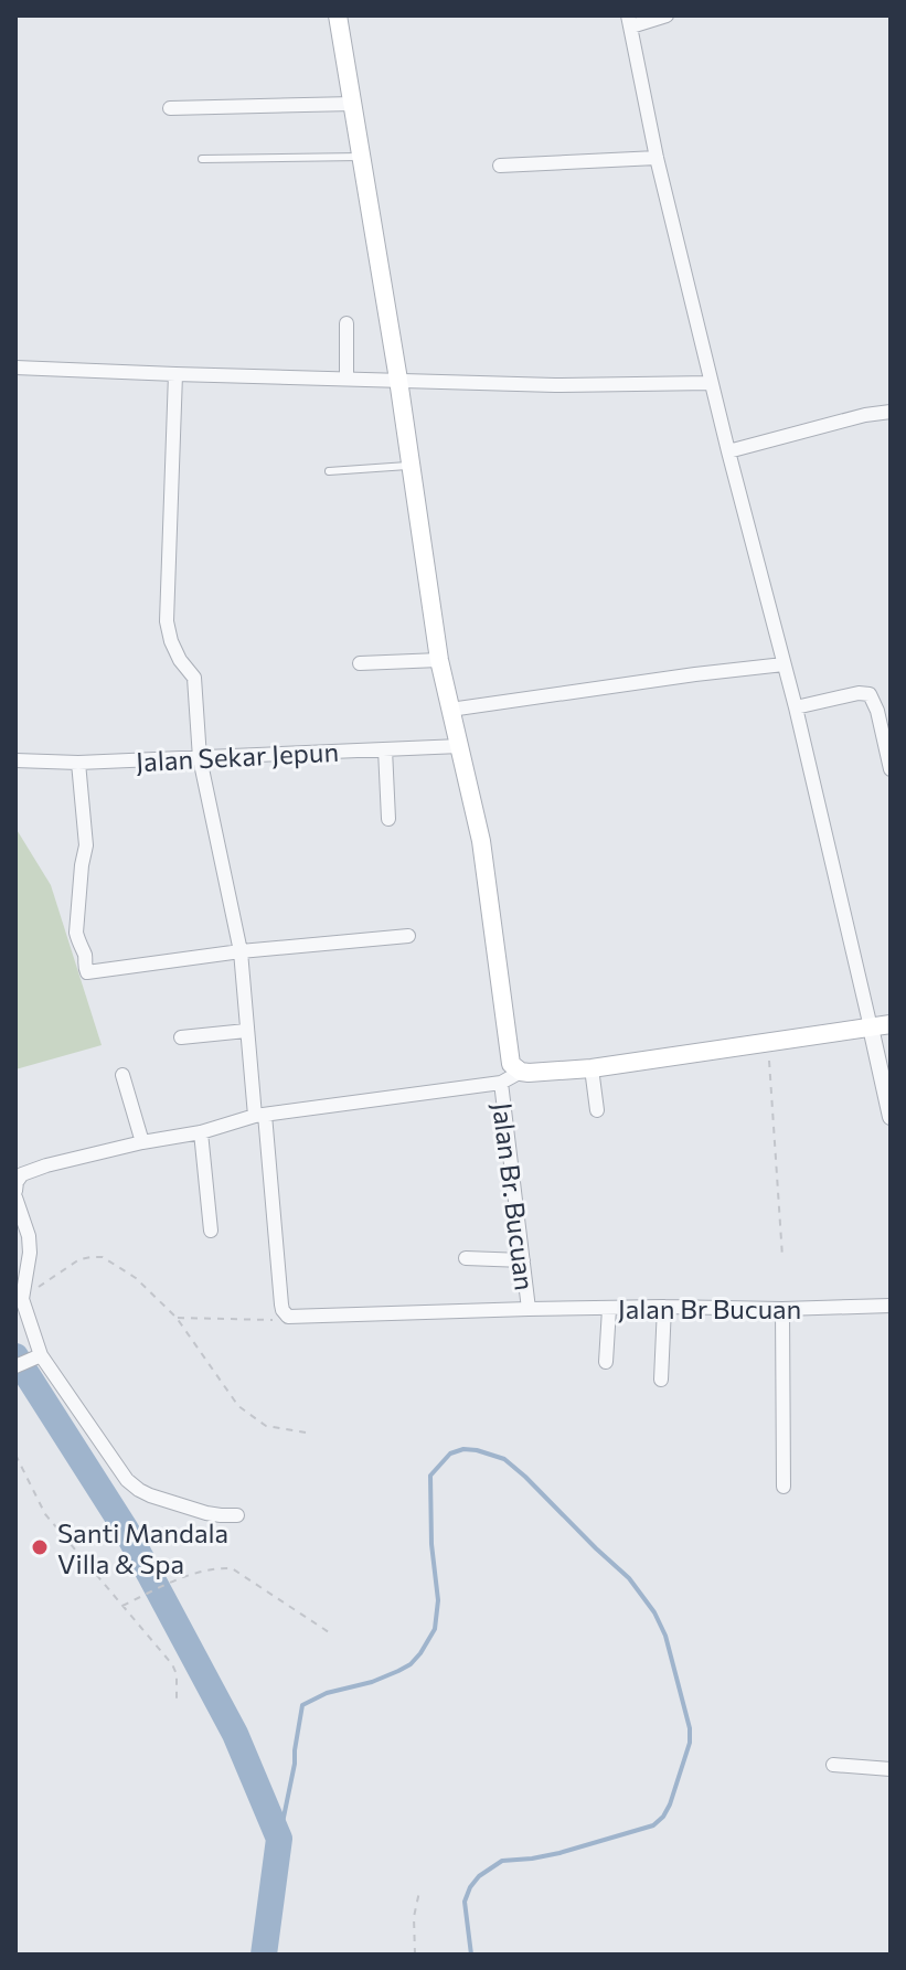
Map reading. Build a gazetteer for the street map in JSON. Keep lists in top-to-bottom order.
{
  "streets": {
    "street": ["Jalan Sekar Jepun", "Jalan Br. Bucuan", "Jalan Br Bucuan"]
  },
  "crossings": [
    ["Jalan Br. Bucuan", "Jalan Br Bucuan"]
  ],
  "places": ["Santi Mandala Villa & Spa"]
}
